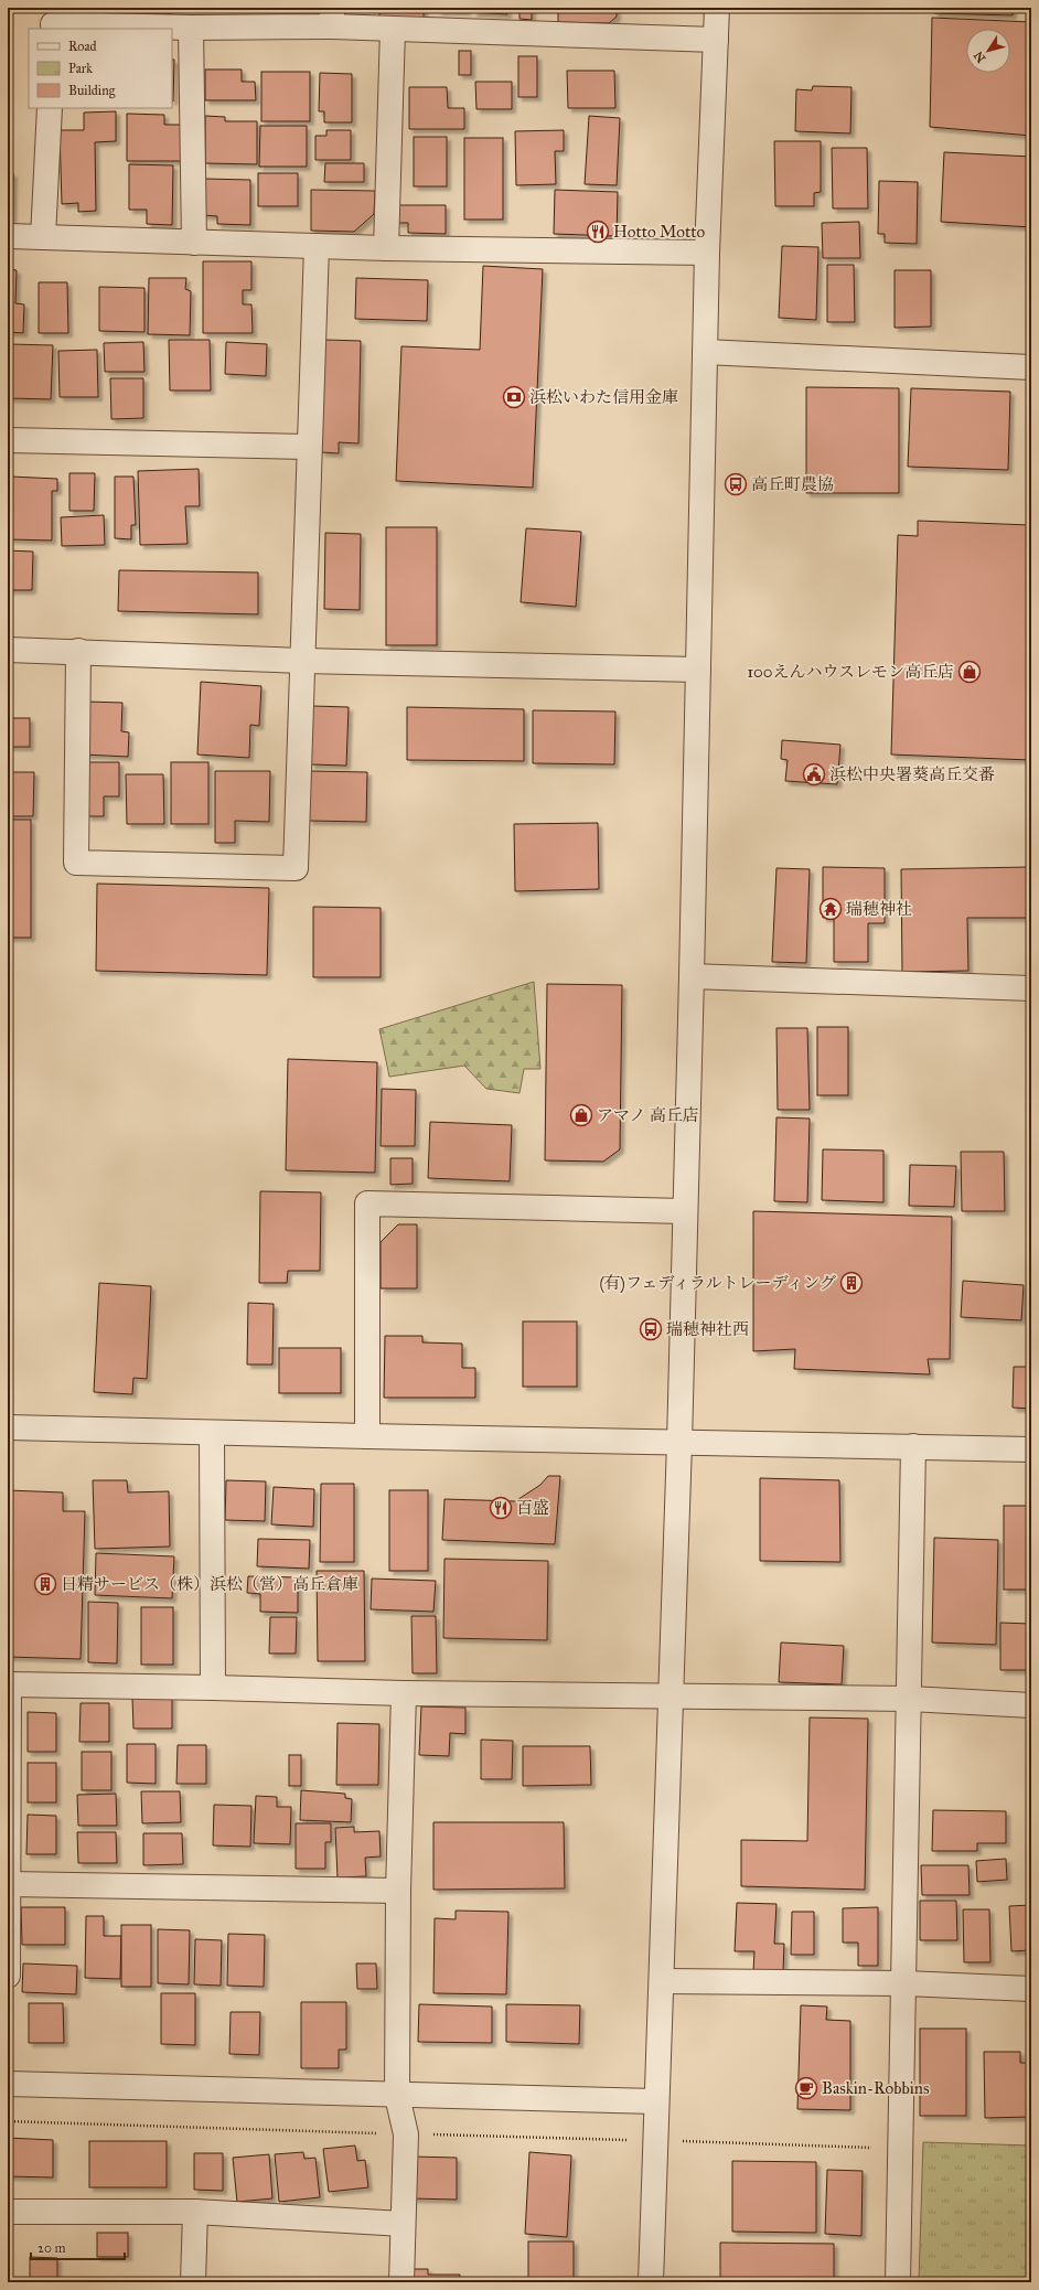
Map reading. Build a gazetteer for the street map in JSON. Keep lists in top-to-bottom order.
{
  "places": {
    "restaurant": ["Hotto Motto", "百盛"],
    "bank": ["浜松いわた信用金庫"],
    "bus stop": ["高丘町農協", "瑞穂神社西"],
    "shop": ["100えんハウスレモン高丘店", "アマノ 高丘店"],
    "public building": ["浜松中央署葵高丘交番"],
    "temple": ["瑞穂神社"],
    "building": ["(有)フェディラルトレーディング", "日精サービス（株）浜松（営）高丘倉庫"],
    "cafe": ["Baskin-Robbins"]
  },
  "legend": ["Road", "Park", "Building"],
  "scale_bar": "20 m",
  "north": "bottom left"
}
